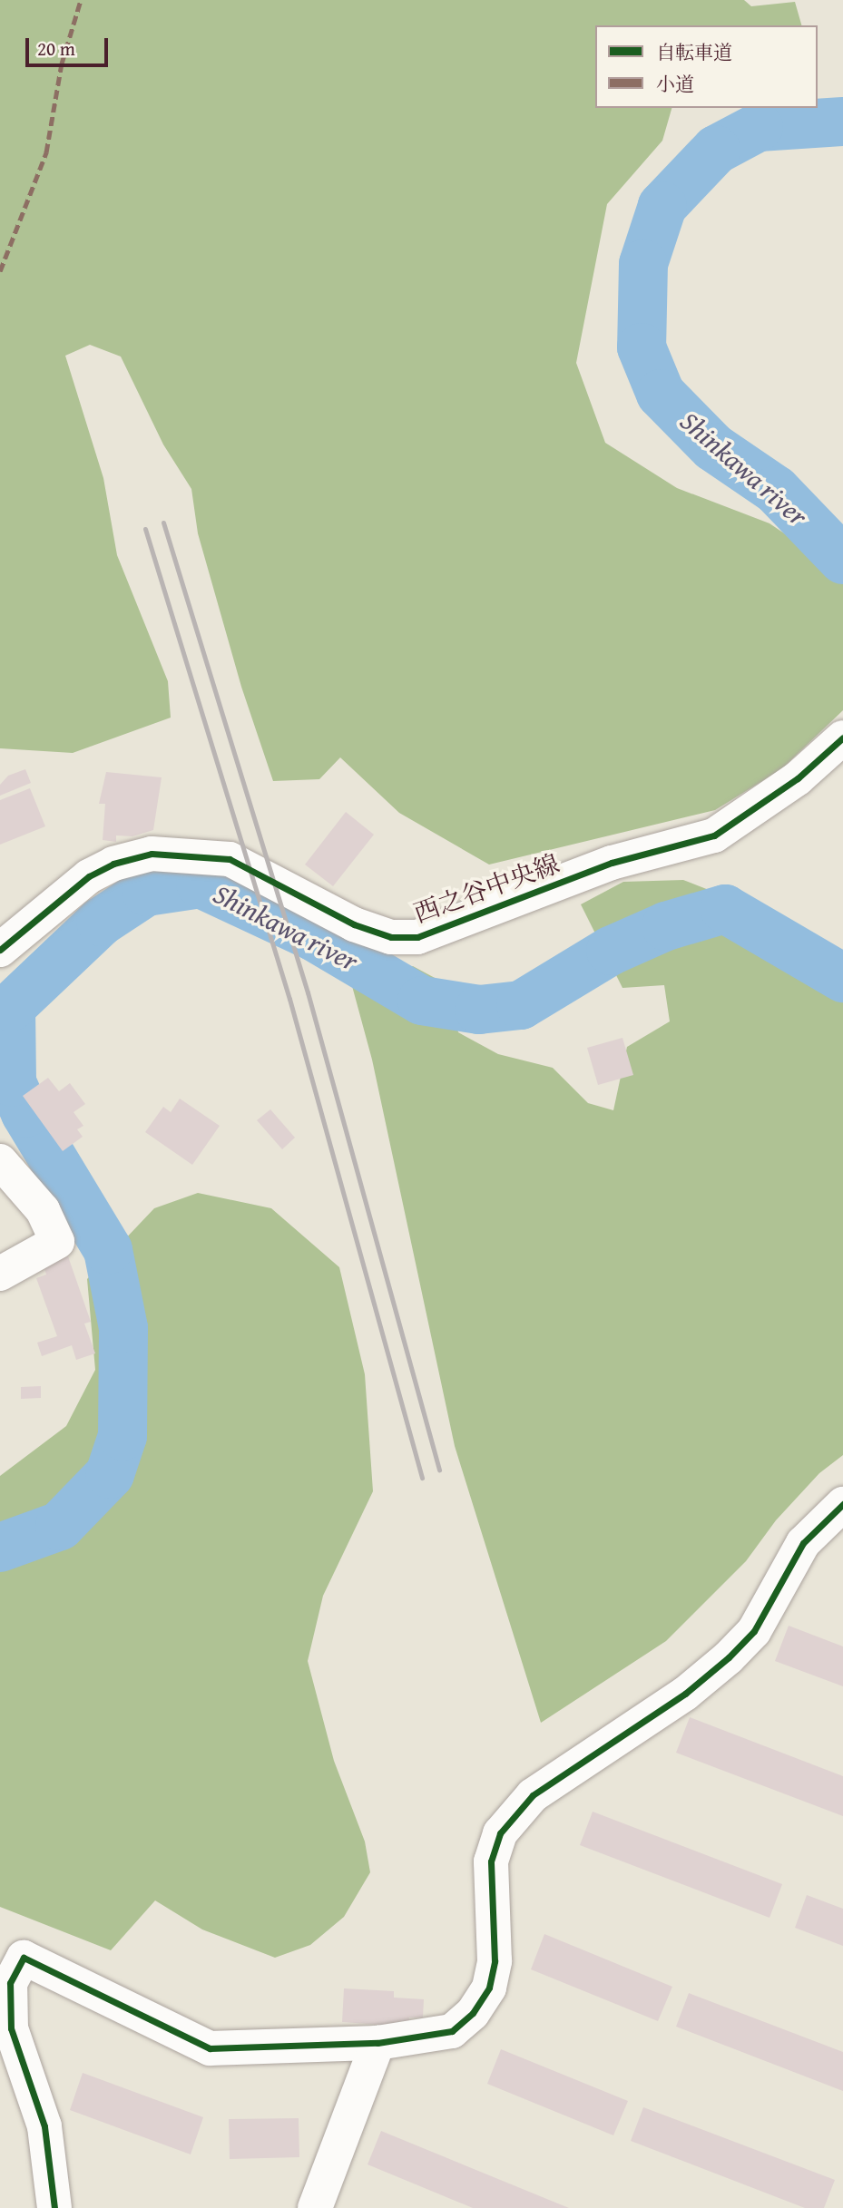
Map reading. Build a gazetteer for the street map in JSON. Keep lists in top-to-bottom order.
{
  "streets": {
    "street": ["西之谷中央線"]
  },
  "water": ["Shinkawa river"],
  "legend": ["自転車道", "小道"],
  "scale_bar": "20 m"
}
